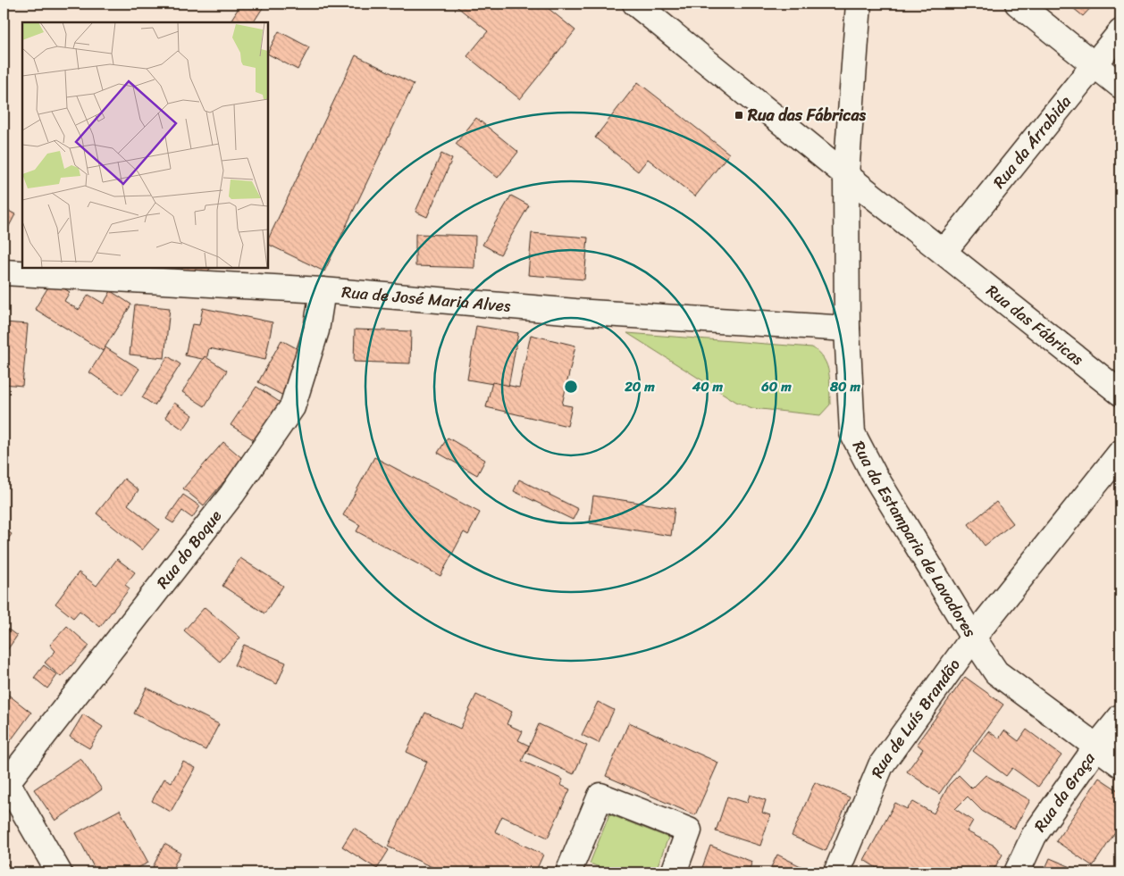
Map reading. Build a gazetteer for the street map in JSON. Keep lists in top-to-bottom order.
{
  "streets": {
    "street": [
      "Rua da Árrabida",
      "Rua de José Maria Alves",
      "Rua das Fábricas",
      "Rua da Estamparia de Lavadores",
      "Rua do Boque",
      "Rua de Luís Brandão",
      "Rua da Graça"
    ]
  },
  "crossings": [
    ["Rua da Árrabida", "Rua das Fábricas"],
    ["Rua de José Maria Alves", "Rua da Estamparia de Lavadores"],
    ["Rua de José Maria Alves", "Rua do Boque"],
    ["Rua das Fábricas", "Rua da Estamparia de Lavadores"],
    ["Rua da Estamparia de Lavadores", "Rua de Luís Brandão"],
    ["Rua da Estamparia de Lavadores", "Rua da Graça"]
  ],
  "places": {
    "transit": ["Rua das Fábricas"]
  },
  "rings": [
    "20 m",
    "40 m",
    "60 m",
    "80 m"
  ]
}
